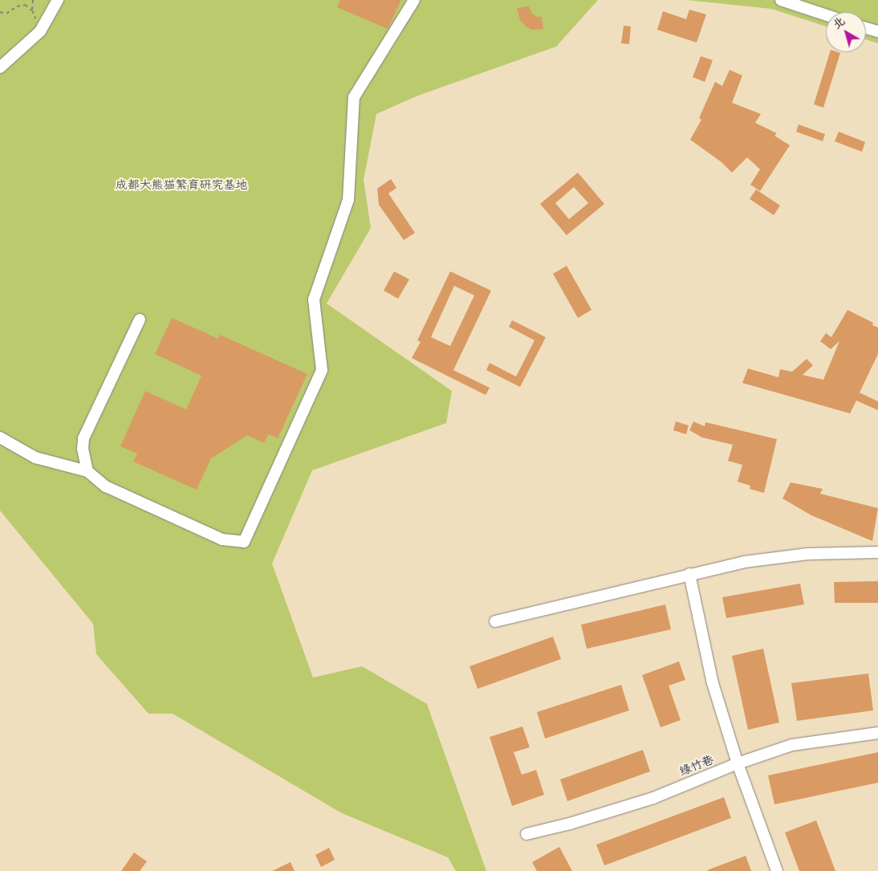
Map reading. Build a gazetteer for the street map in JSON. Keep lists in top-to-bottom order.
{
  "streets": {
    "street": ["绿竹巷"]
  },
  "parks": ["成都大熊猫繁育研究基地"],
  "north": "top left"
}
